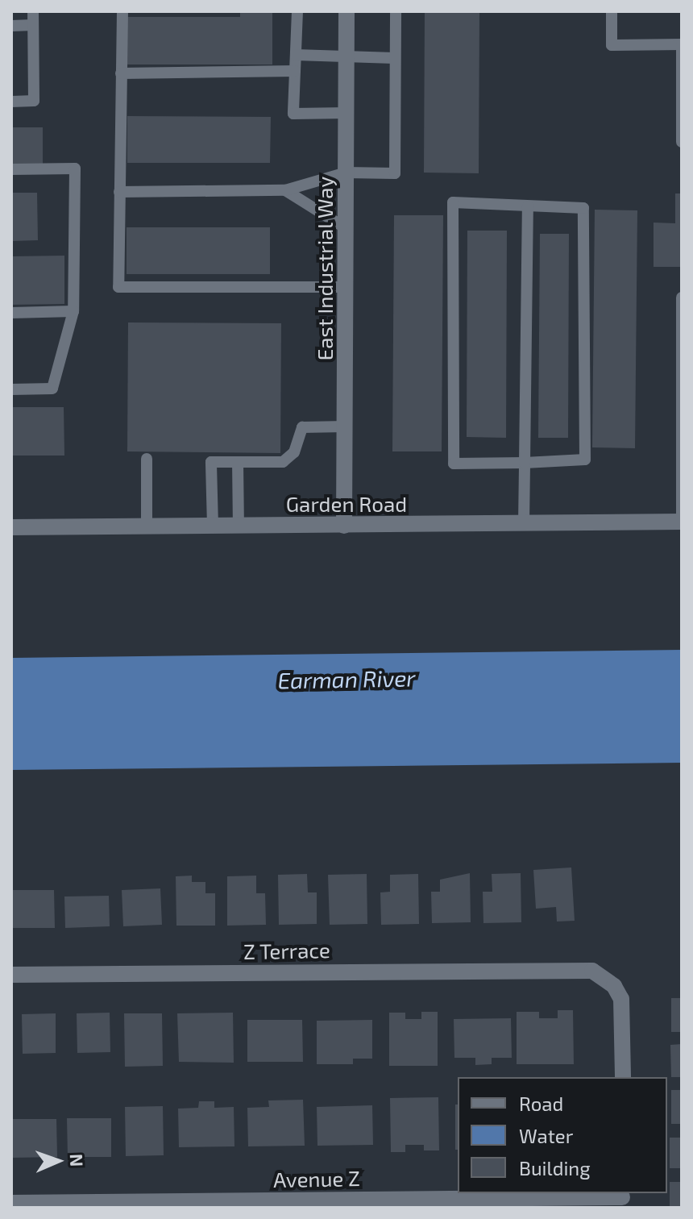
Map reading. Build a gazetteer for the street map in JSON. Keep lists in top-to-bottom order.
{
  "streets": {
    "street": [
      "East Industrial Way",
      "Garden Road",
      "Z Terrace",
      "Avenue Z"
    ]
  },
  "crossings": [
    ["East Industrial Way", "Garden Road"]
  ],
  "water": ["Earman River"],
  "legend": ["Road", "Water", "Building"],
  "north": "right"
}
